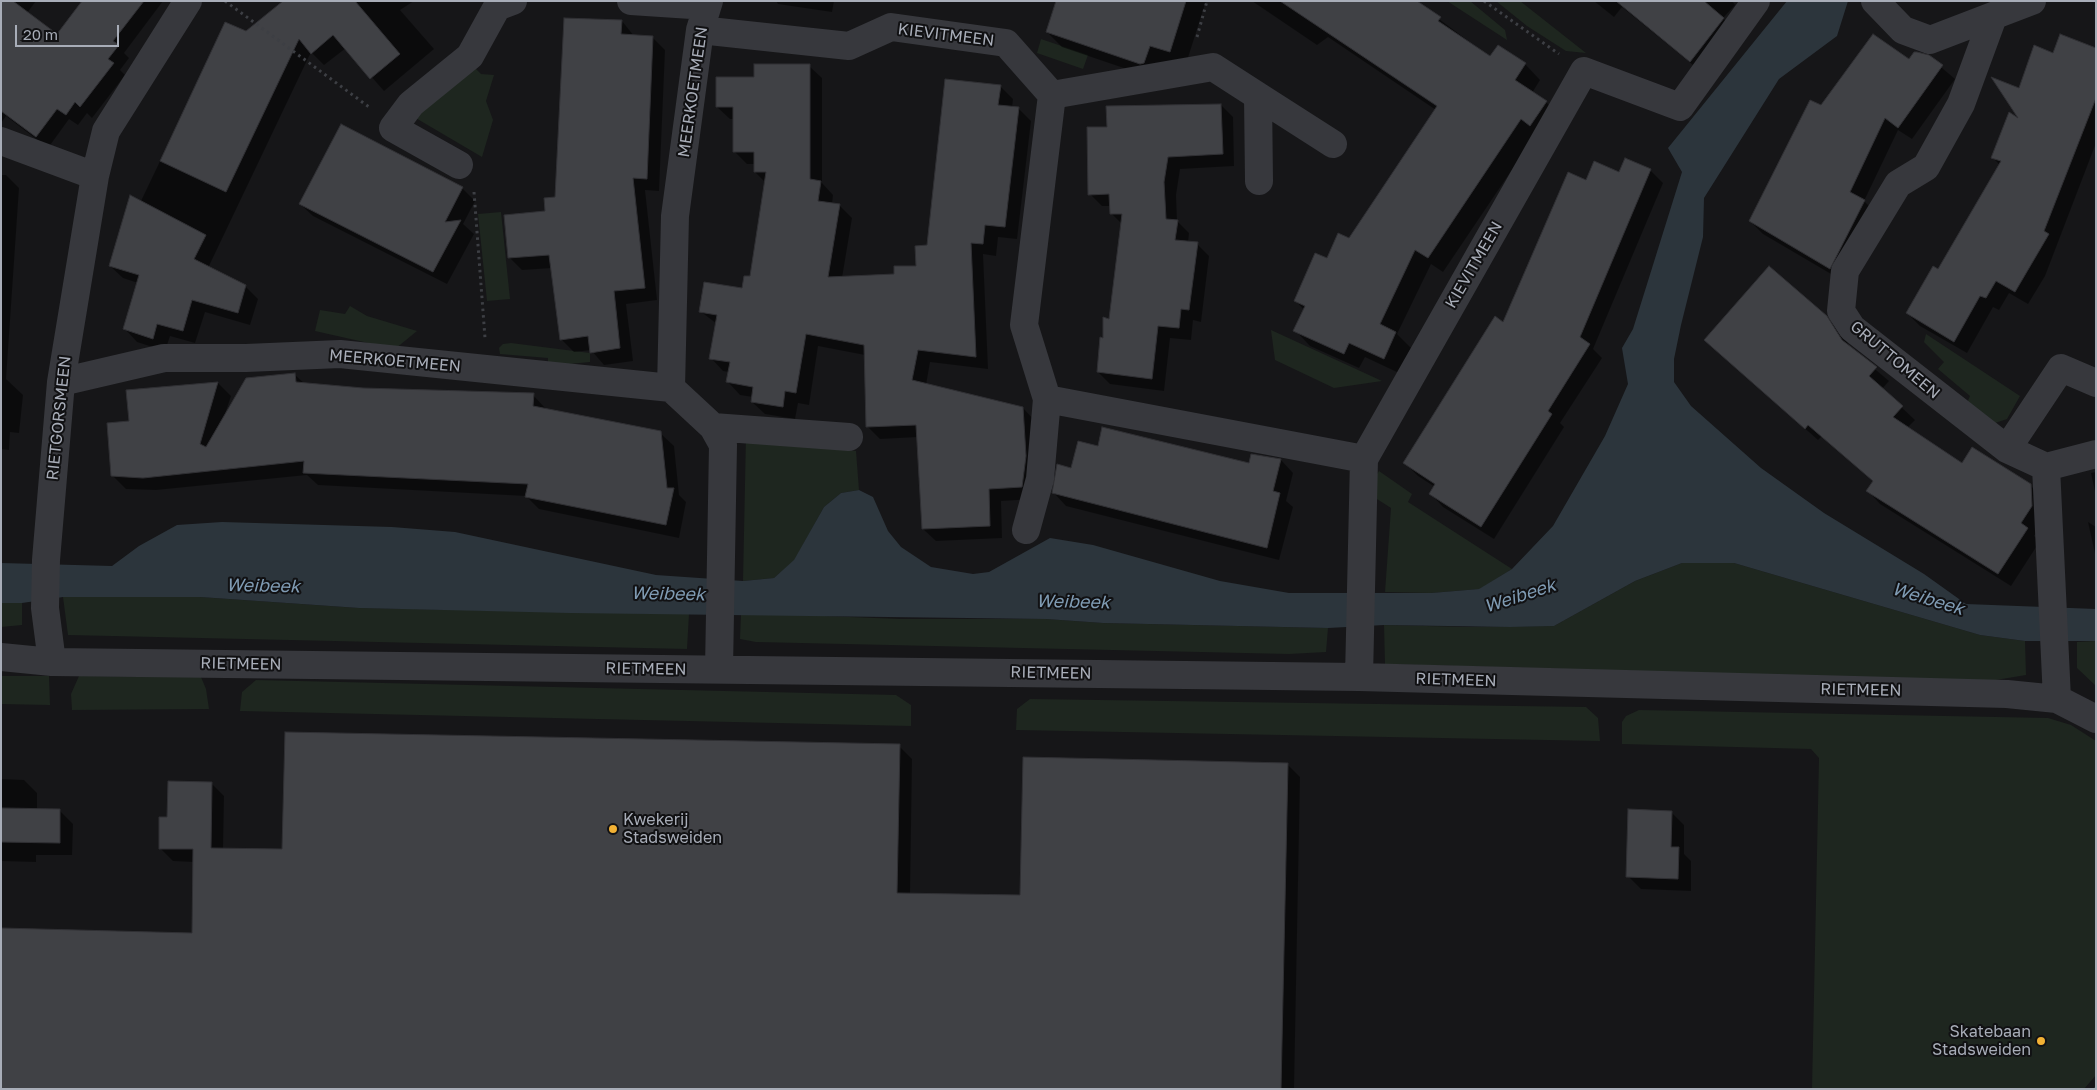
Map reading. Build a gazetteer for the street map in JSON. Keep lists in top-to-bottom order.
{
  "streets": {
    "street": [
      "KIEVITMEEN",
      "MEERKOETMEEN",
      "GRUTTOMEEN",
      "RIETGORSMEEN",
      "RIETMEEN"
    ]
  },
  "crossings": [
    ["KIEVITMEEN", "MEERKOETMEEN"],
    ["KIEVITMEEN", "RIETMEEN"],
    ["MEERKOETMEEN", "RIETGORSMEEN"],
    ["RIETGORSMEEN", "RIETMEEN"]
  ],
  "water": ["Weibeek"],
  "places": ["Kwekerij Stadsweiden", "Skatebaan Stadsweiden"],
  "scale_bar": "20 m"
}
